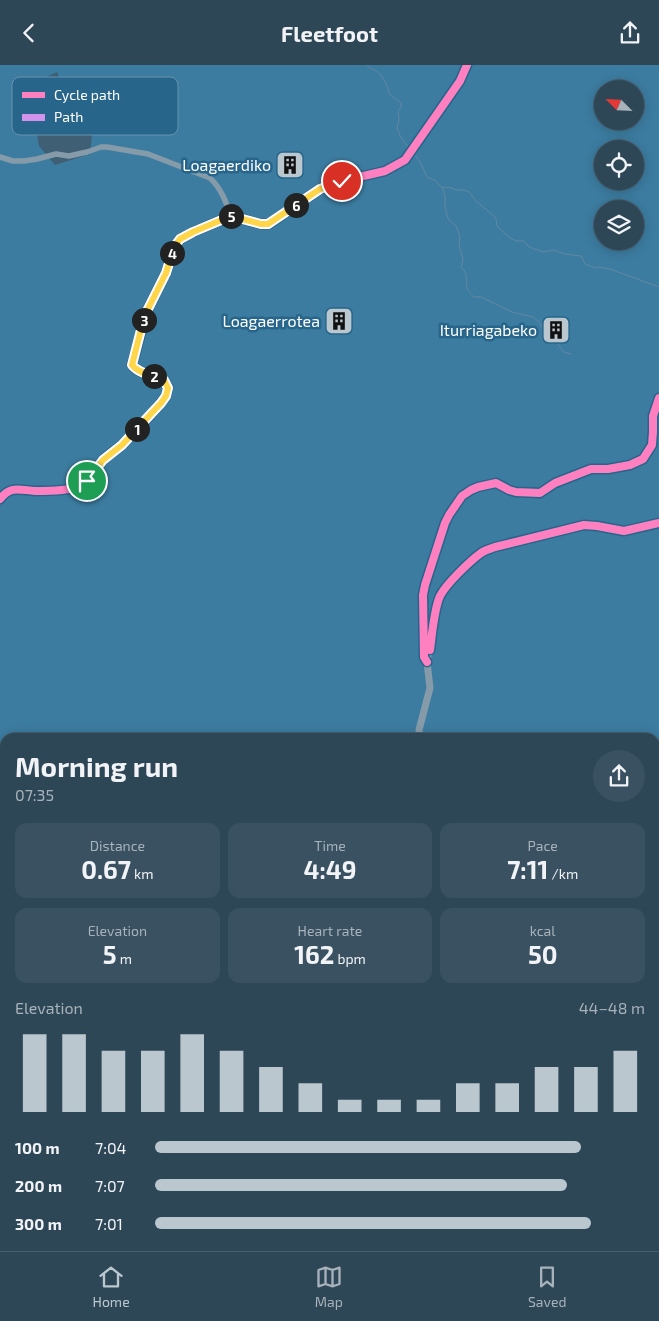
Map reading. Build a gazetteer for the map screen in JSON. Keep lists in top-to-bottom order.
{
  "places": {
    "building": ["Loagaerdiko", "Loagaerrotea", "Iturriagabeko"]
  },
  "legend": ["Cycle path", "Path"],
  "north": "top left",
  "page": {
    "header": "Fleetfoot",
    "pins": [
      "6",
      "5",
      "4",
      "3",
      "2",
      "1"
    ],
    "heading": ["Morning run", "07:35"],
    "stats": [
      ["Distance", "0.67 km"],
      ["Time", "4:49"],
      ["Pace", "7:11 /km"],
      ["Elevation", "5 m"],
      ["Heart rate", "162 bpm"],
      ["kcal", "50"]
    ],
    "chart": ["Elevation", "44–48 m"],
    "list": [
      {
        "name": "100 m",
        "note": "7:04"
      },
      {
        "name": "200 m",
        "note": "7:07"
      },
      {
        "name": "300 m",
        "note": "7:01"
      }
    ],
    "tabs": ["Home", "Map", "Saved"]
  }
}
